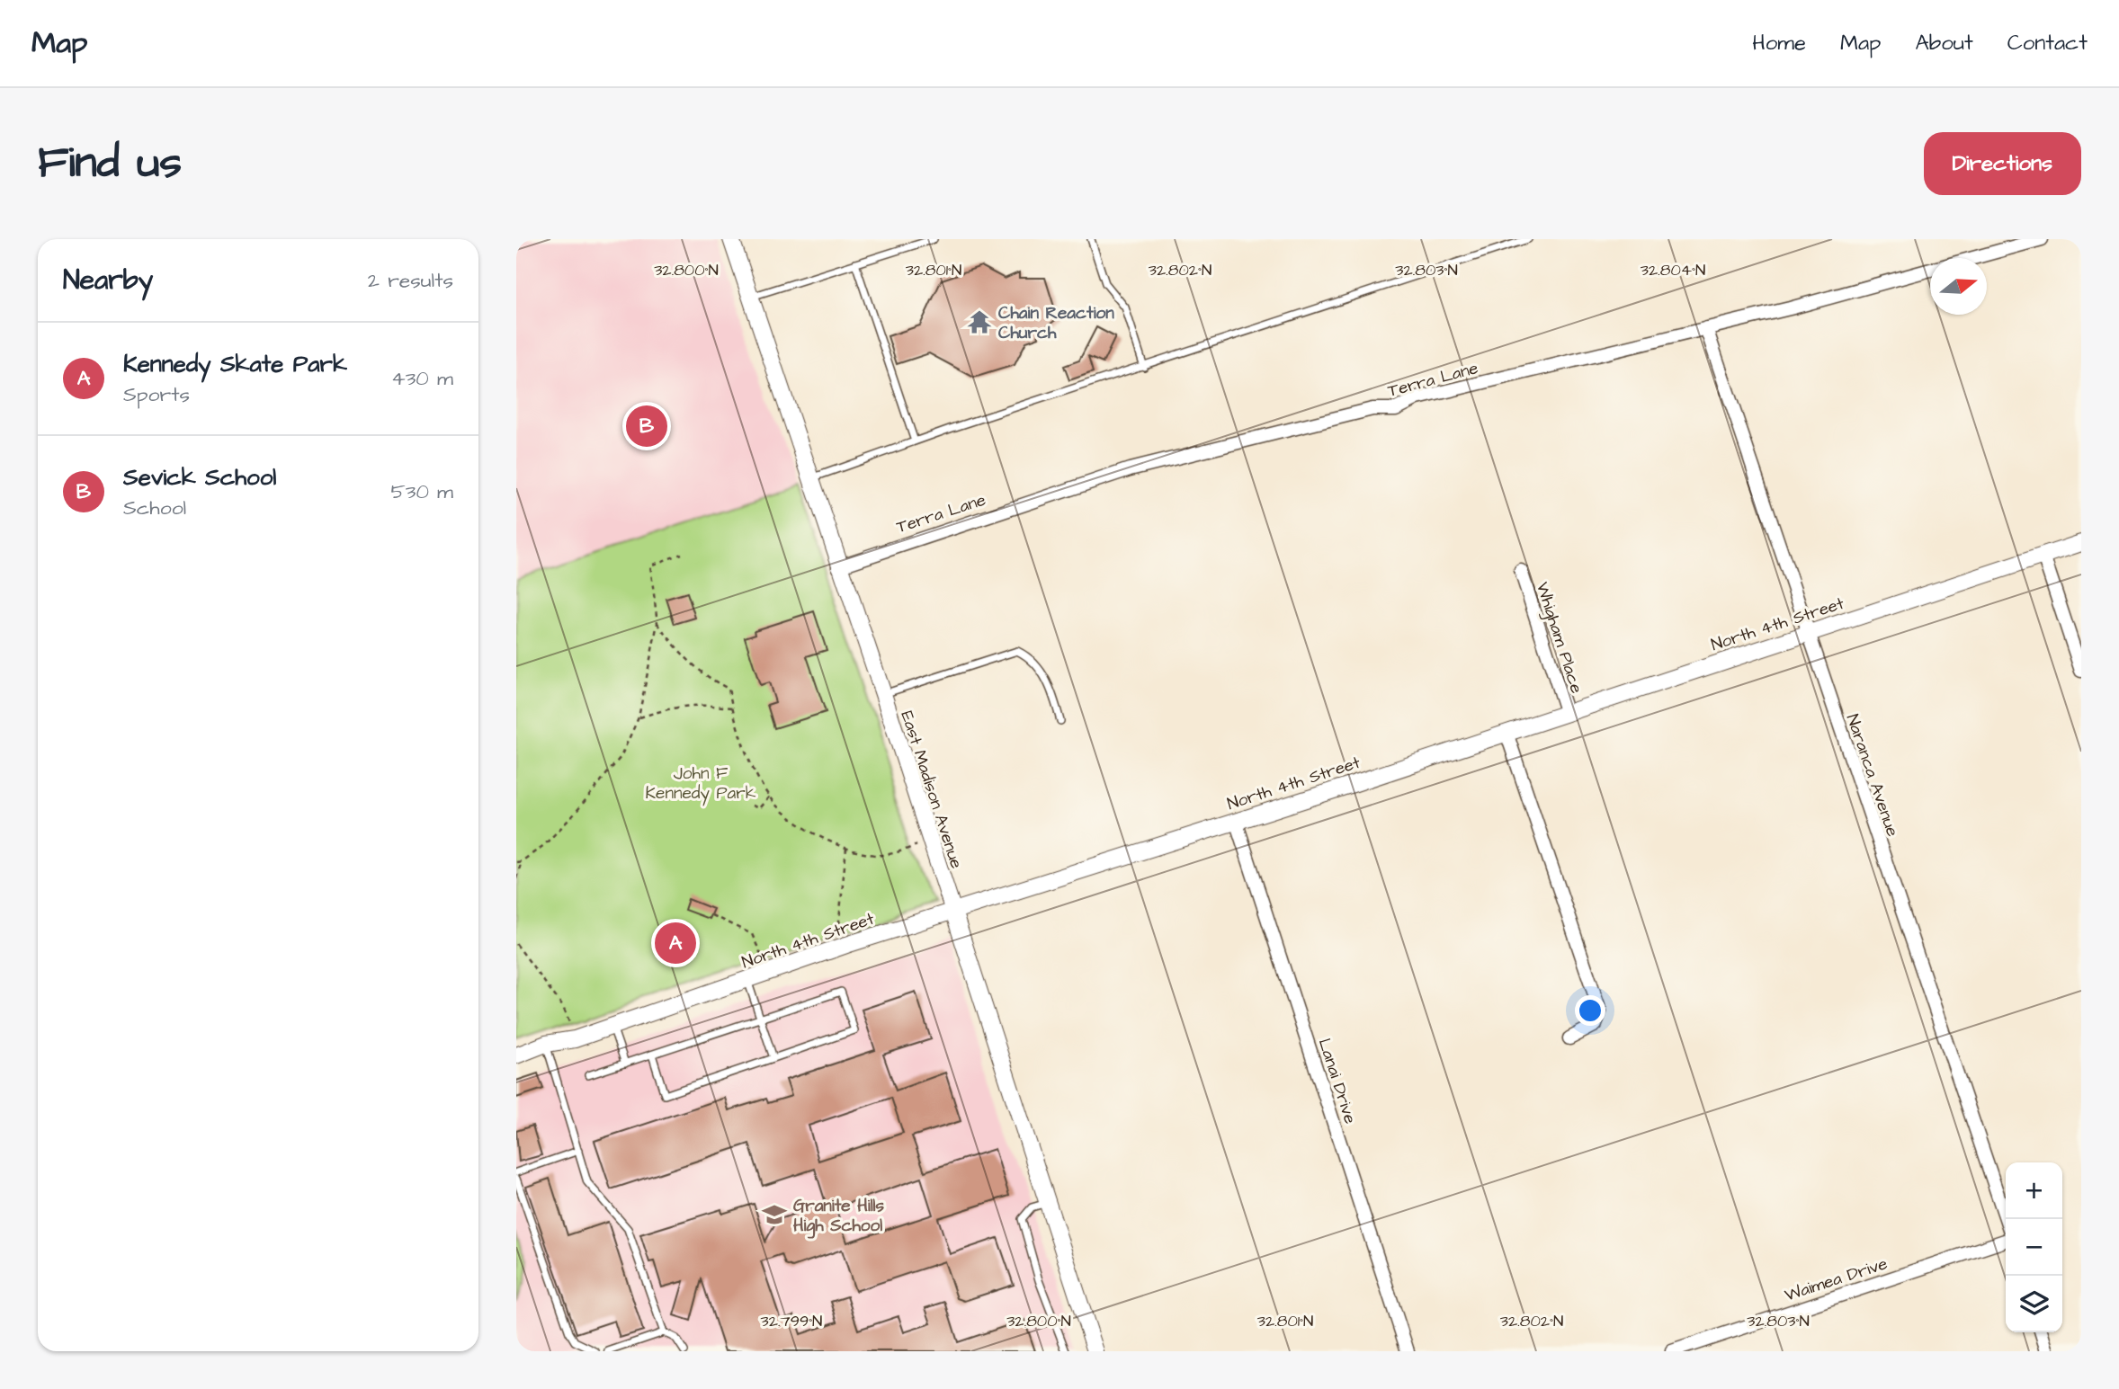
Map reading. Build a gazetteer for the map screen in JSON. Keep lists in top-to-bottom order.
{
  "streets": {
    "street": [
      "Terra Lane",
      "North 4th Street",
      "Whigham Place",
      "Naranca Avenue",
      "East Madison Avenue",
      "Lanai Drive",
      "Waimea Drive"
    ]
  },
  "crossings": [
    ["Terra Lane", "Naranca Avenue"],
    ["Terra Lane", "East Madison Avenue"],
    ["North 4th Street", "Whigham Place"],
    ["North 4th Street", "Naranca Avenue"],
    ["North 4th Street", "East Madison Avenue"],
    ["North 4th Street", "Lanai Drive"]
  ],
  "parks": ["John F Kennedy Park"],
  "places": {
    "temple": ["Chain Reaction Church"],
    "school or university": ["Granite Hills High School"]
  },
  "north": "right",
  "page": {
    "header": "Map",
    "nav": [
      "Home",
      "Map",
      "About",
      "Contact"
    ],
    "buttons": "Directions",
    "title": "Find us",
    "heading": ["Nearby", "2 results"],
    "list": [
      {
        "mark": "A",
        "name": "Kennedy Skate Park",
        "note": "Sports",
        "value": "430 m"
      },
      {
        "mark": "B",
        "name": "Sevick School",
        "note": "School",
        "value": "530 m"
      }
    ],
    "pins": ["B", "A"],
    "map_buttons": ["+", "−"]
  },
  "coordinates": [
    "32.800°N",
    "32.801°N",
    "32.802°N",
    "32.803°N",
    "32.804°N",
    "32.799°N"
  ]
}
